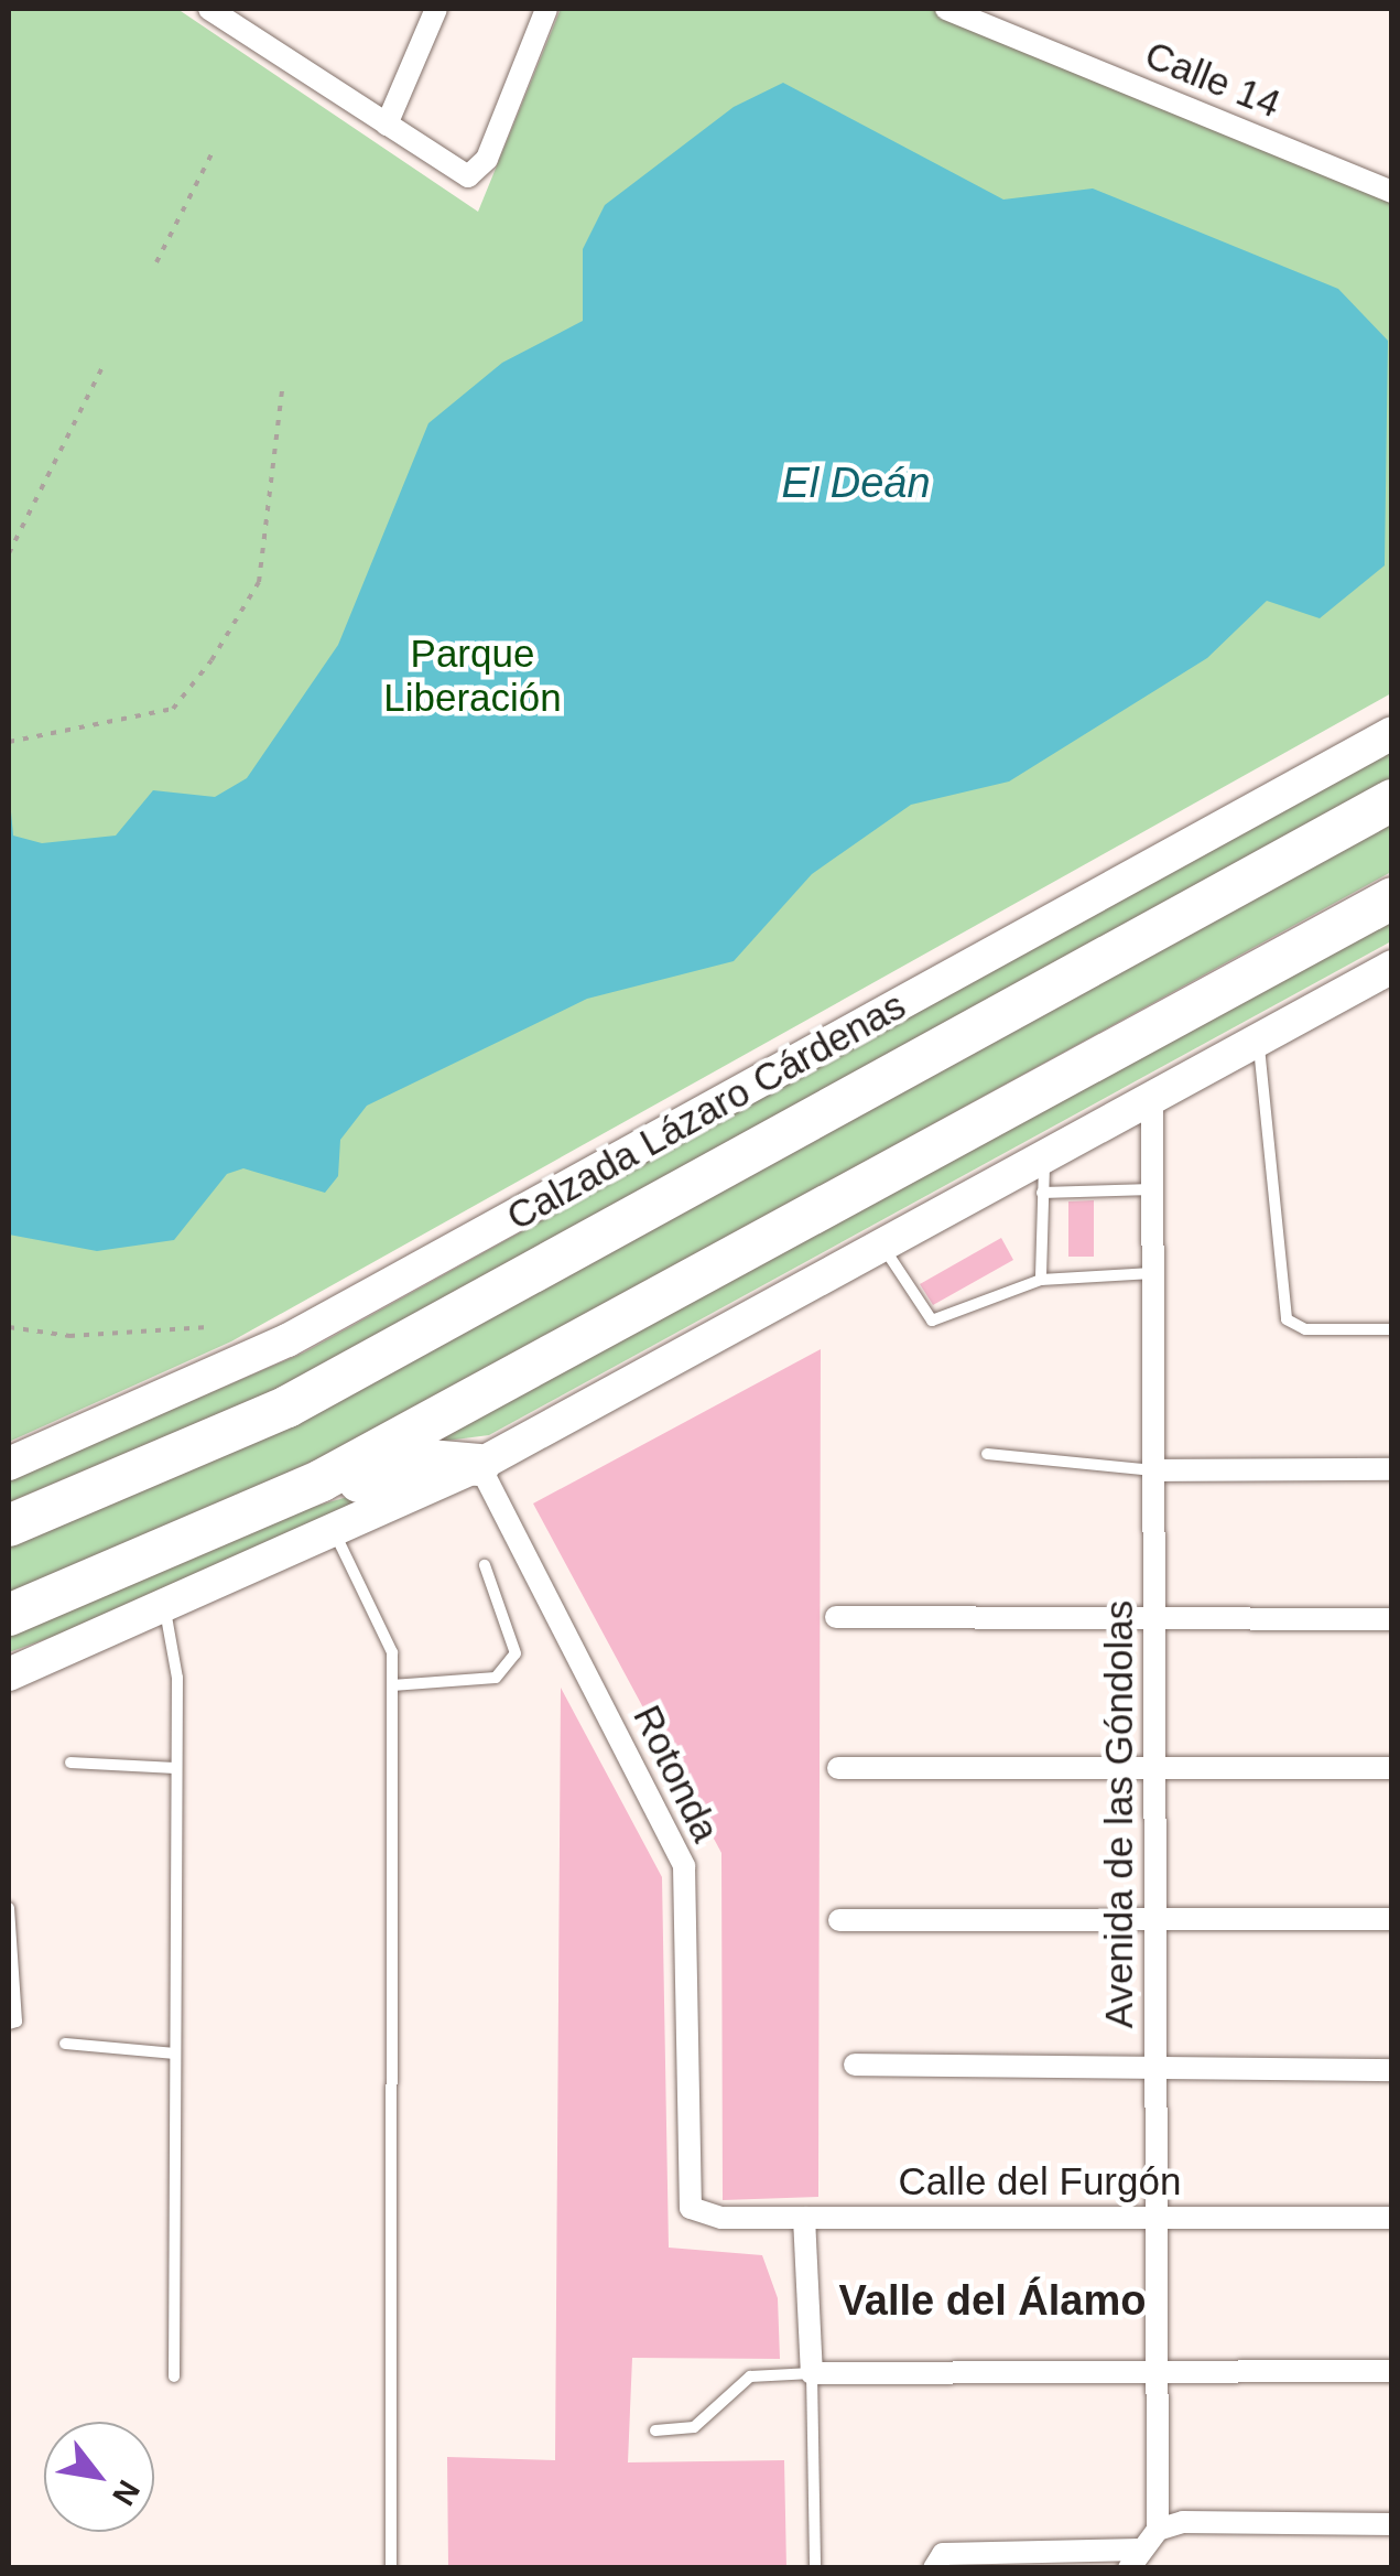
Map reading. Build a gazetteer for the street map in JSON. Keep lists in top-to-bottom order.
{
  "streets": {
    "highway": ["Calzada Lázaro Cárdenas"],
    "street": [
      "Calle 14",
      "Rotonda",
      "Avenida de las Góndolas",
      "Calle del Furgón"
    ]
  },
  "crossings": [
    ["Rotonda", "Calle del Furgón"],
    ["Avenida de las Góndolas", "Calle del Furgón"]
  ],
  "districts": ["Valle del Álamo"],
  "water": ["El Deán"],
  "parks": ["Parque Liberación"],
  "north": "bottom right"
}
